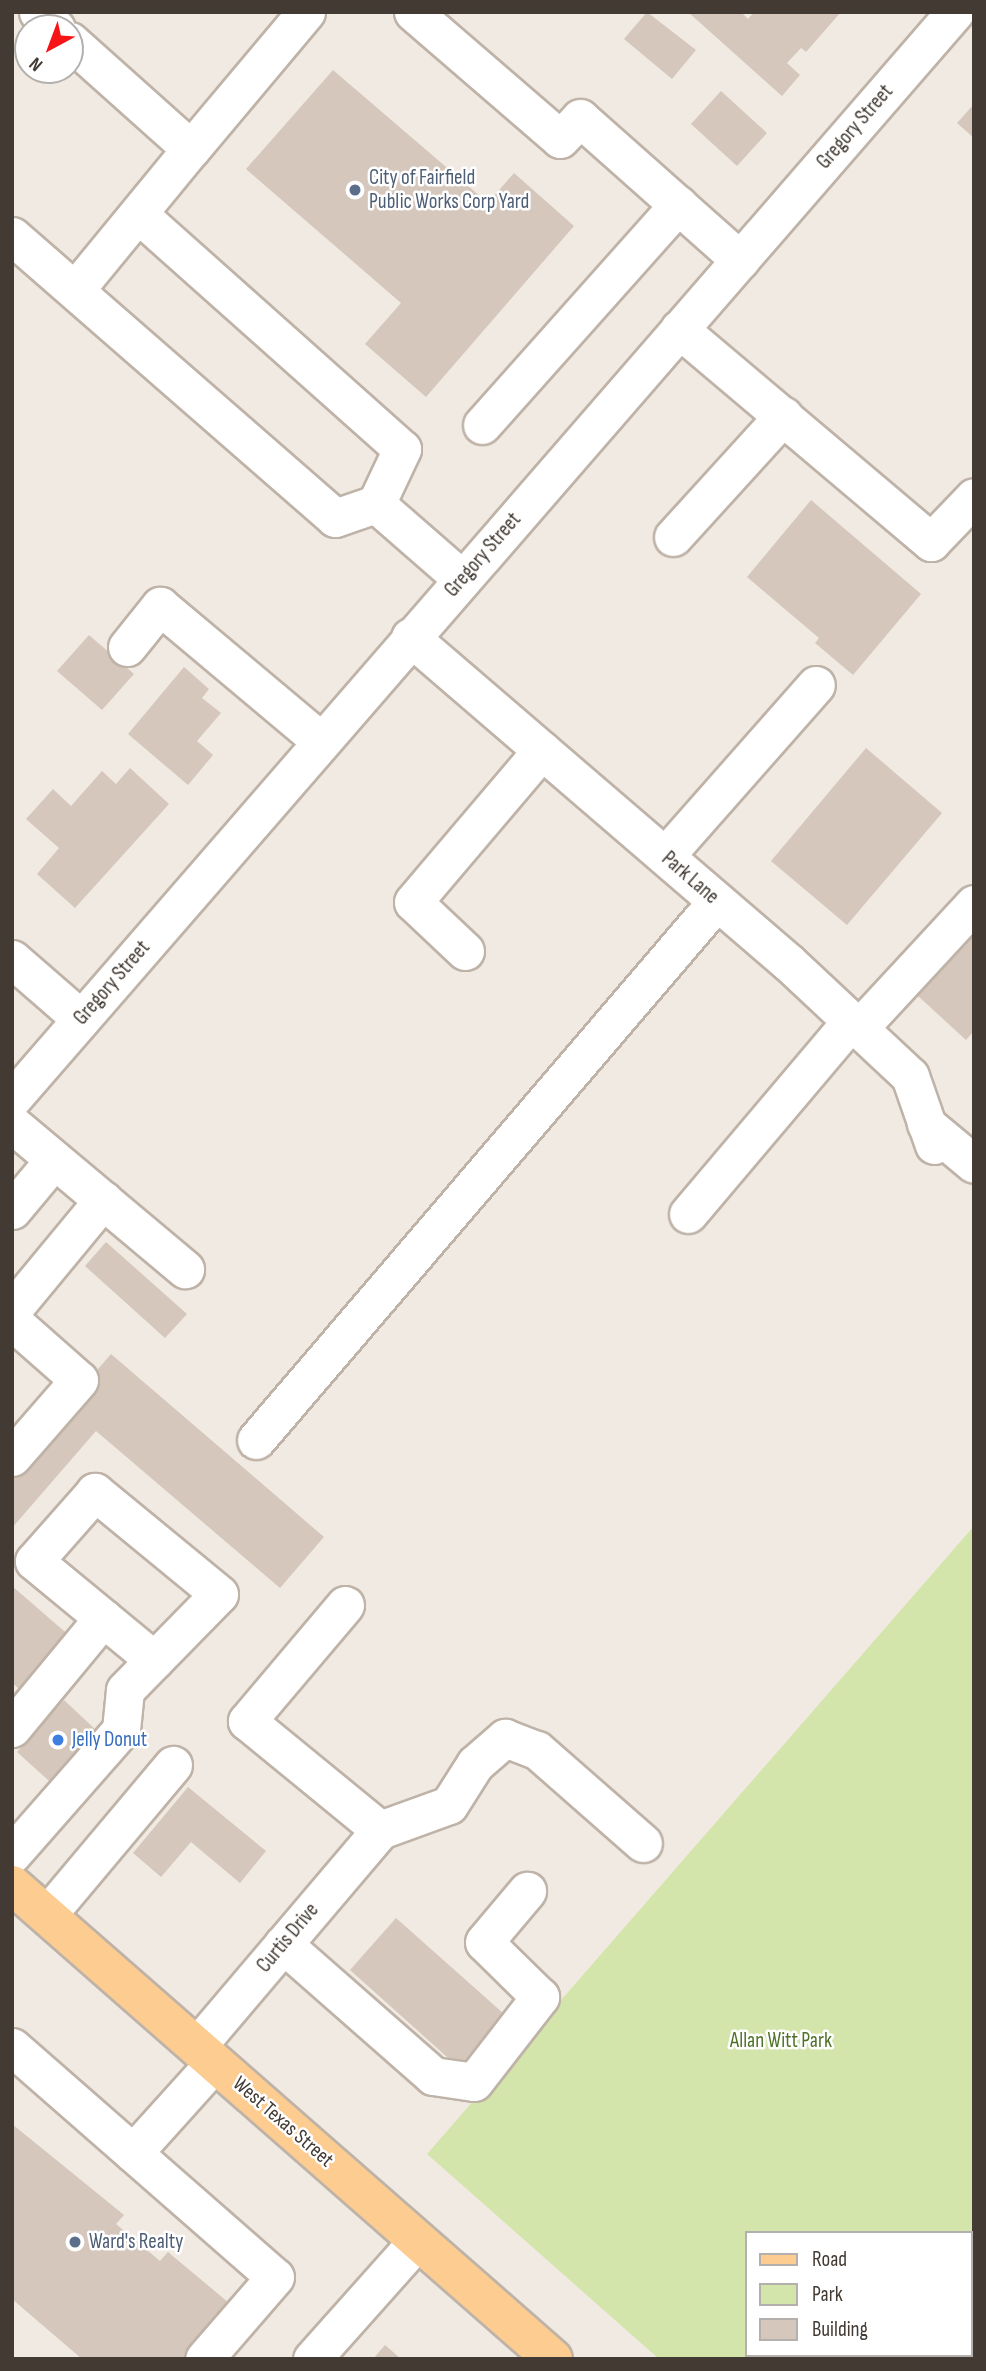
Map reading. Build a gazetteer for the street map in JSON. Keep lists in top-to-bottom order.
{
  "streets": {
    "main road": ["West Texas Street"],
    "street": ["Gregory Street", "Park Lane", "Curtis Drive"]
  },
  "crossings": [
    ["Gregory Street", "Park Lane"],
    ["Curtis Drive", "West Texas Street"]
  ],
  "parks": ["Allan Witt Park"],
  "places": ["City of Fairfield Public Works Corp Yard", "Jelly Donut", "Ward's Realty"],
  "legend": ["Road", "Park", "Building"],
  "north": "bottom left"
}
